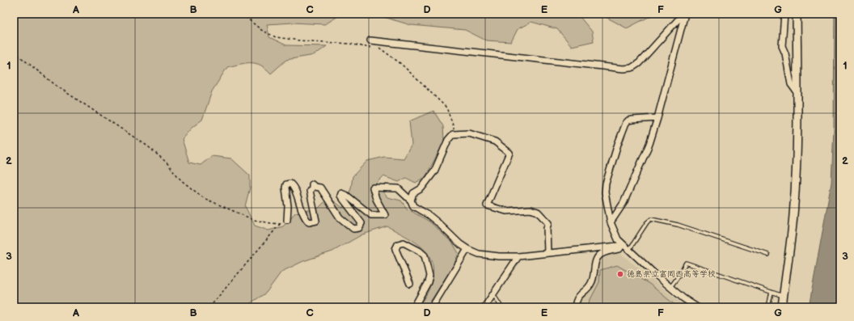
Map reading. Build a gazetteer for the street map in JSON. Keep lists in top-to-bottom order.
{
  "places": ["徳島県立富岡西高等学校"],
  "grid": {
    "columns": [
      "A",
      "B",
      "C",
      "D",
      "E",
      "F",
      "G"
    ],
    "rows": ["1", "2", "3"]
  }
}
